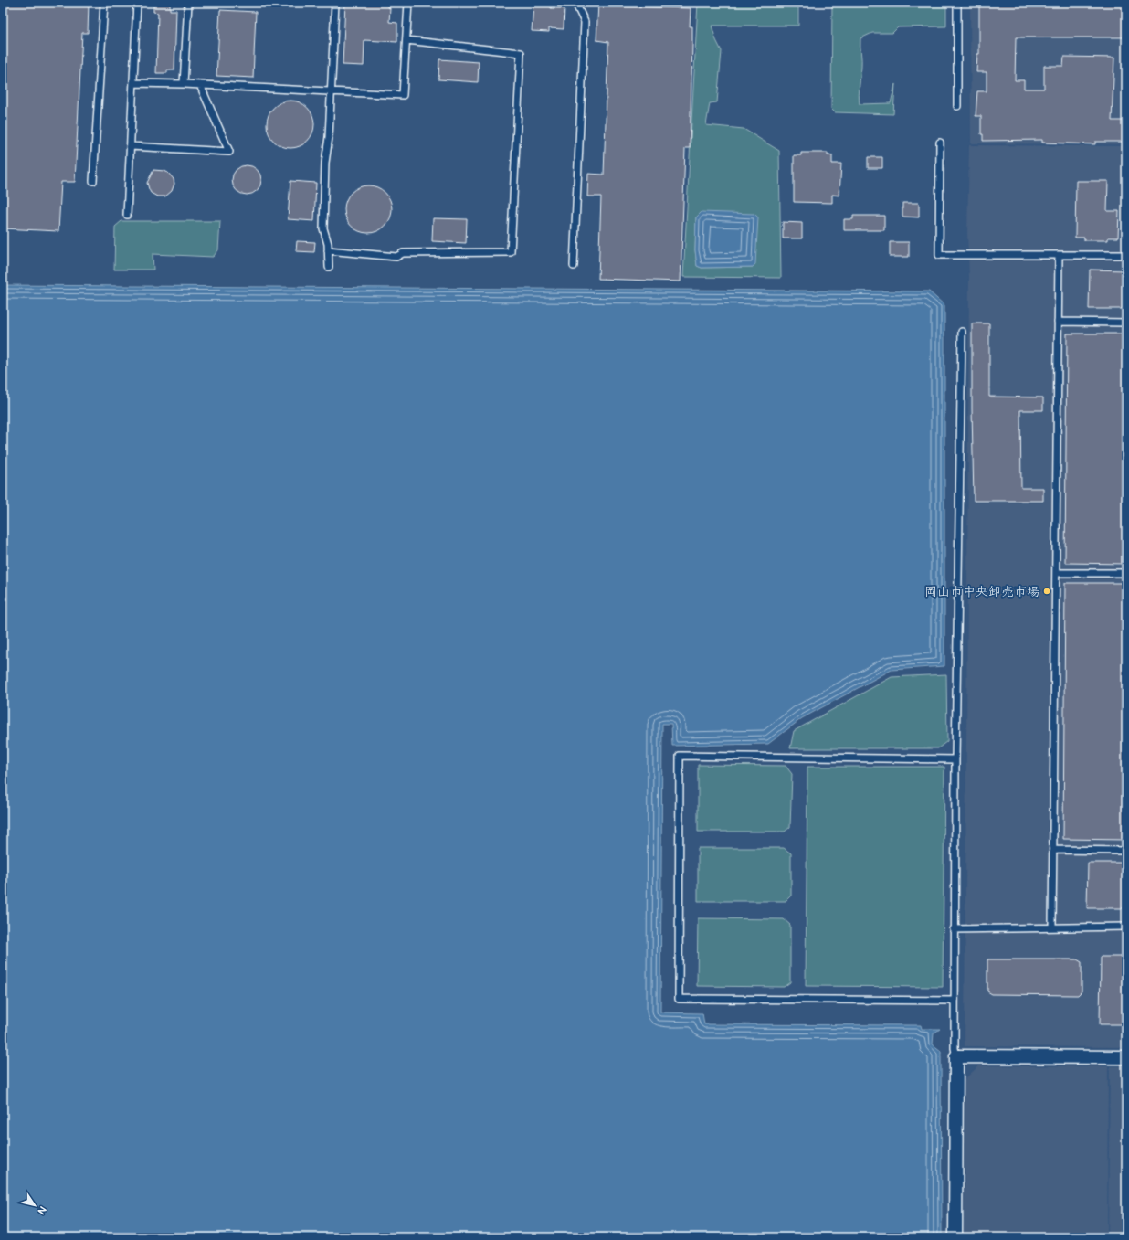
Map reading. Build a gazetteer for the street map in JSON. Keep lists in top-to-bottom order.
{
  "places": ["岡山市中央卸売市場"],
  "north": "bottom right"
}
